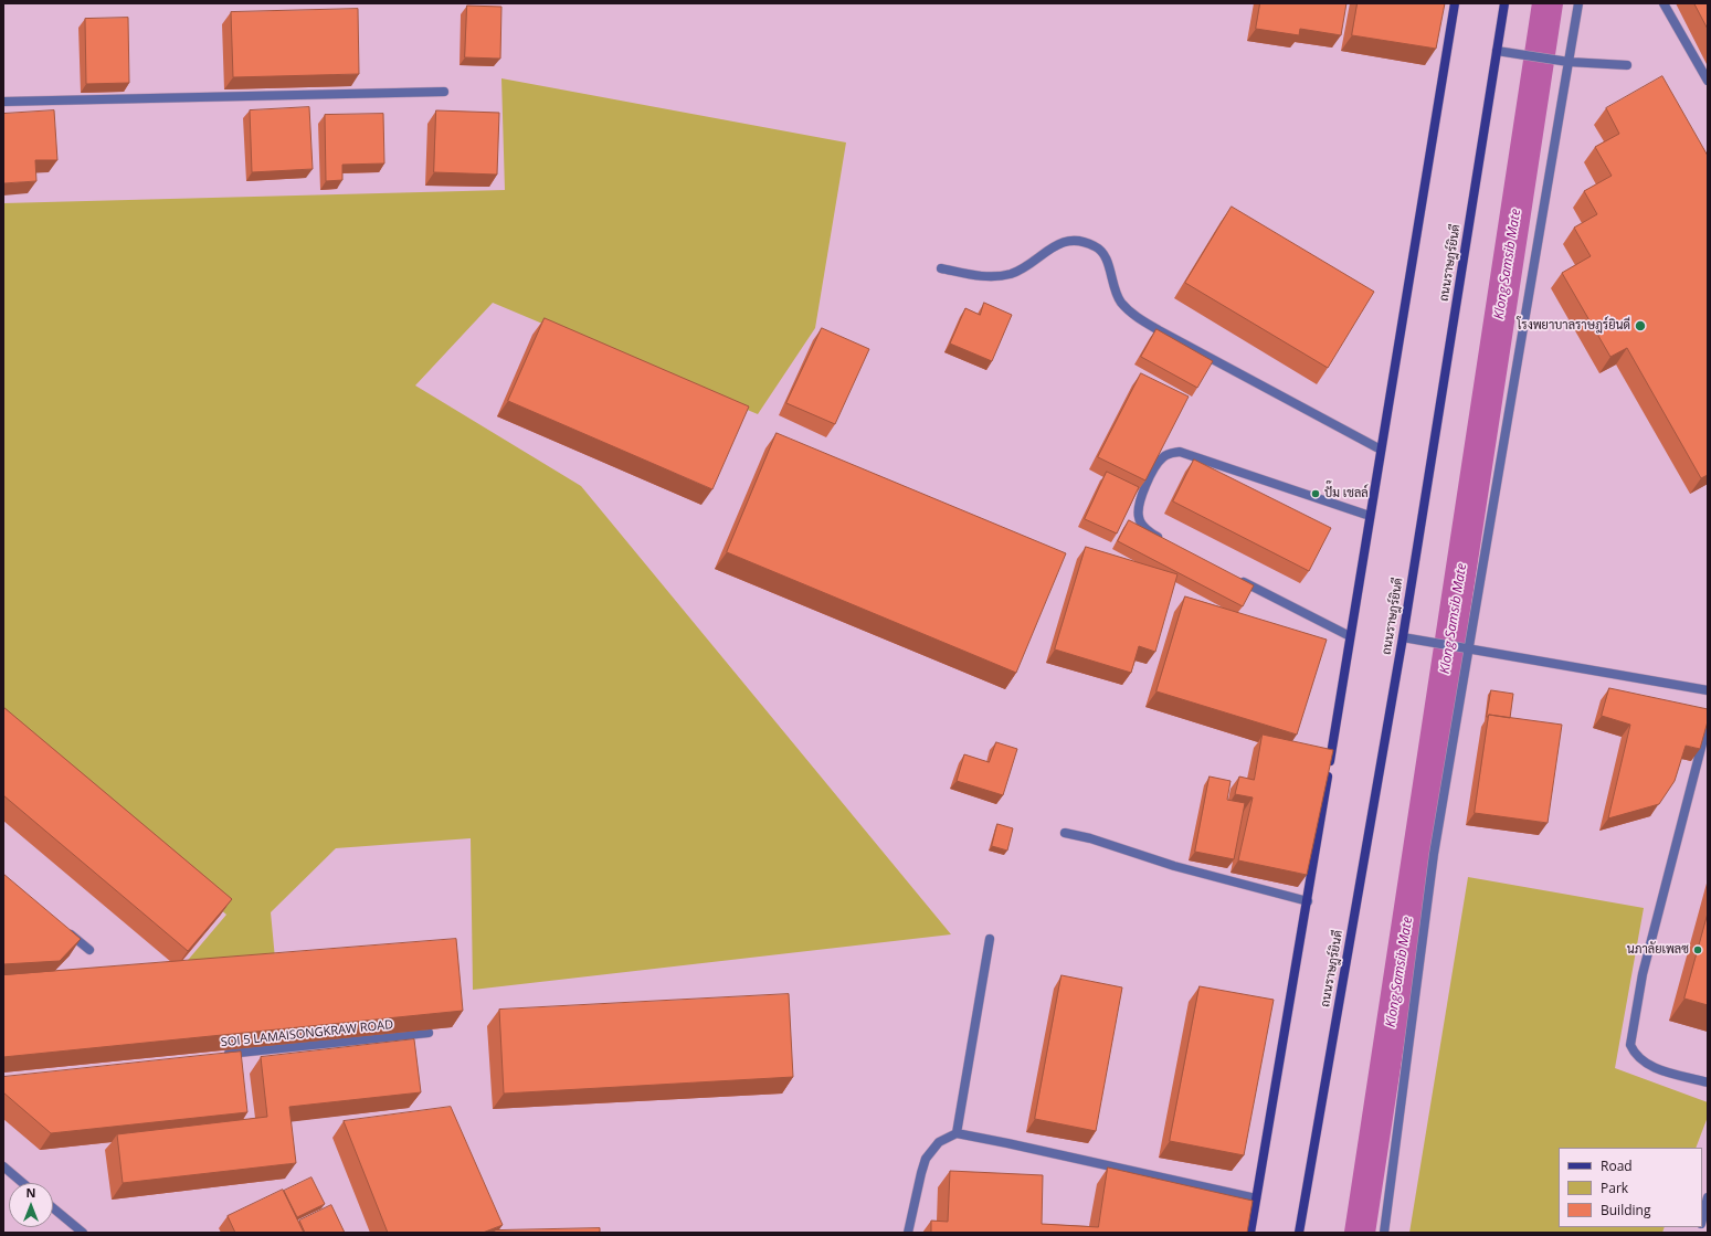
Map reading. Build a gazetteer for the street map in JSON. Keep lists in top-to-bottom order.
{
  "streets": {
    "main road": ["ถนนราษฎร์ยินดี"],
    "street": ["SOI 5 LAMAISONGKRAW ROAD"]
  },
  "water": ["Klong Samsib Mate"],
  "places": ["โรงพยาบาลราษฎร์ยินดี", "ปั๊ม เชลล์", "นภาลัยเพลซ"],
  "legend": ["Road", "Park", "Building"],
  "north": "top"
}
